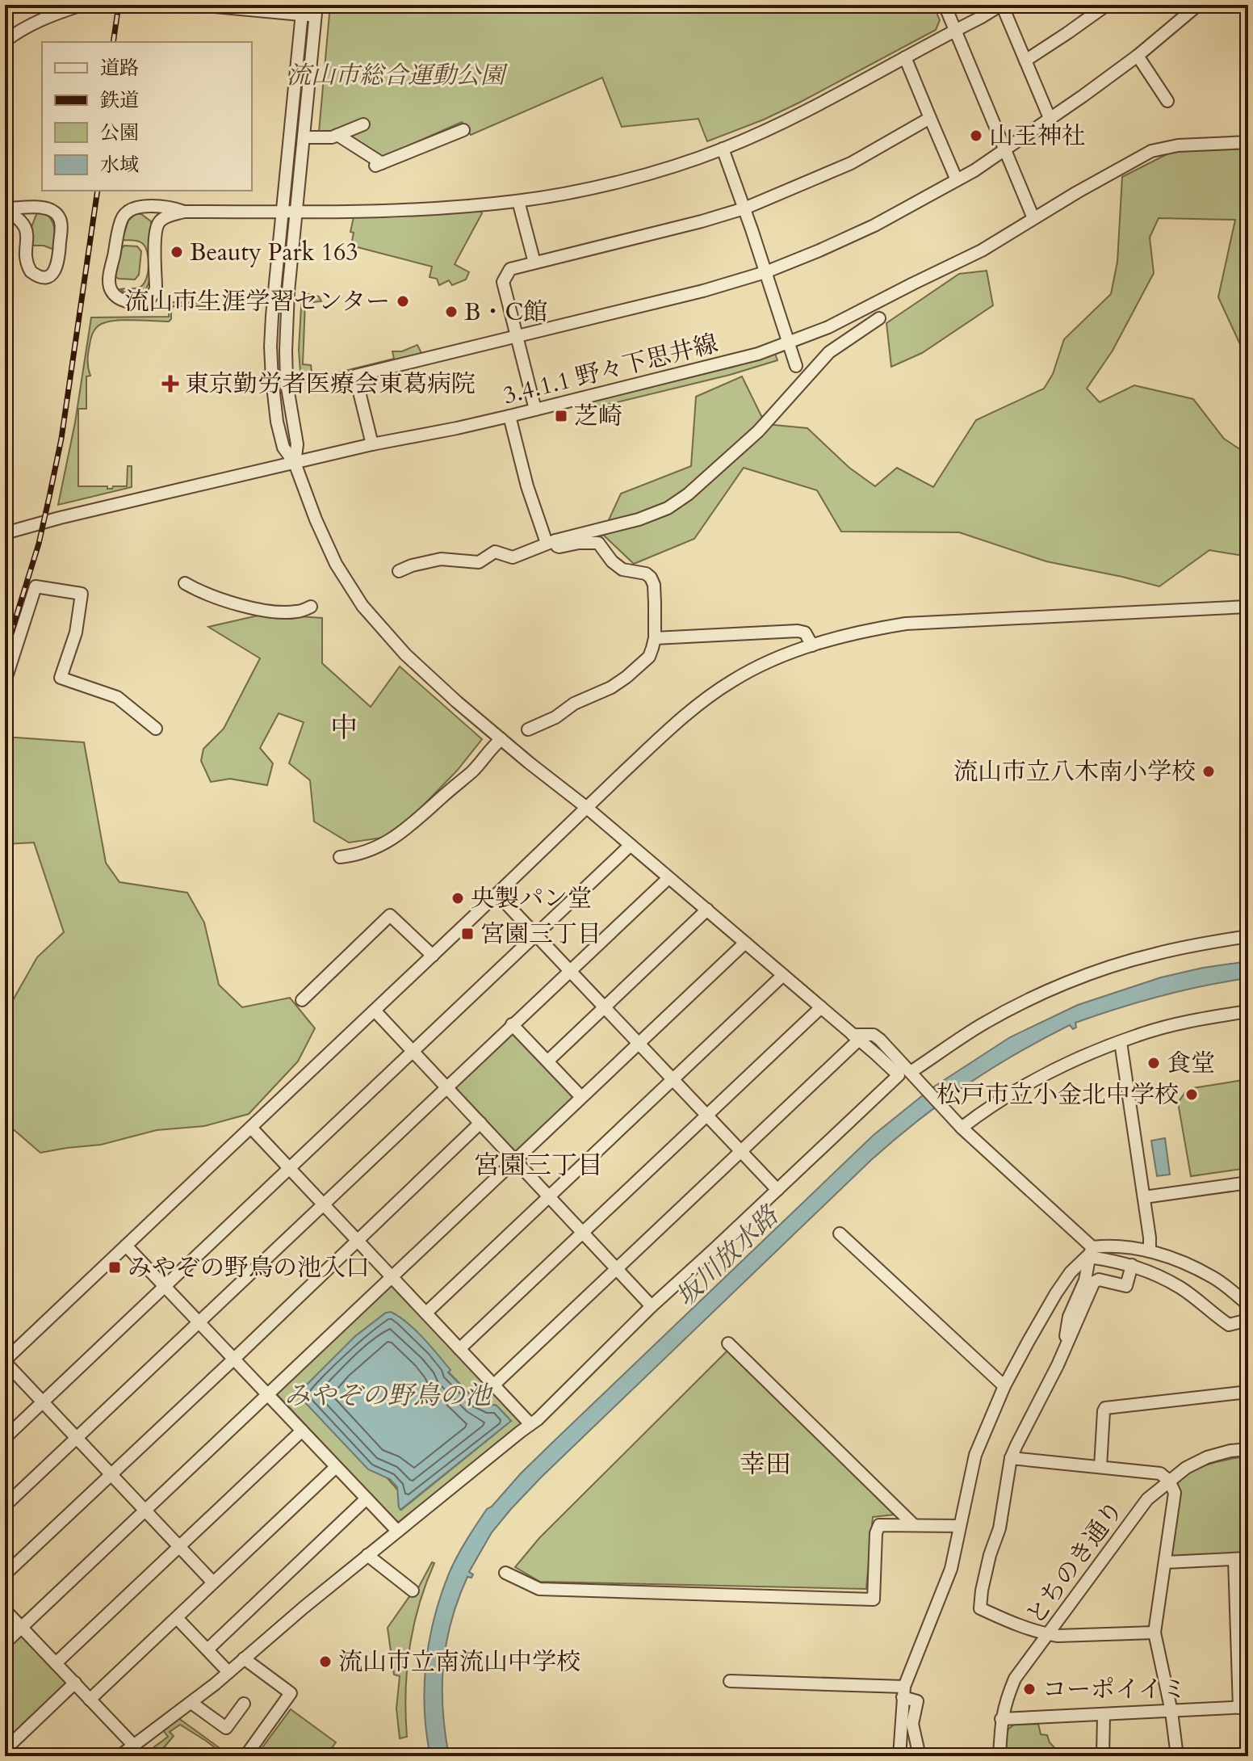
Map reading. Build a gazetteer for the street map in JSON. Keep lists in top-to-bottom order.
{
  "streets": {
    "street": ["3.4.1.1 野々下思井線", "とちのき通り"]
  },
  "districts": ["中", "宮園三丁目", "幸田"],
  "water": ["坂川放水路", "みやぞの野鳥の池"],
  "parks": ["流山市総合運動公園"],
  "places": {
    "other": [
      "山王神社",
      "Beauty Park 163",
      "流山市生涯学習センター",
      "B・C館",
      "流山市立八木南小学校",
      "央製パン堂",
      "食堂",
      "松戸市立小金北中学校",
      "流山市立南流山中学校",
      "コーポイイミ"
    ],
    "health": ["東京勤労者医療会東葛病院"],
    "transit": ["芝崎", "宮園三丁目", "みやぞの野鳥の池入口"]
  },
  "legend": [
    "道路",
    "鉄道",
    "公園",
    "水域"
  ]
}
